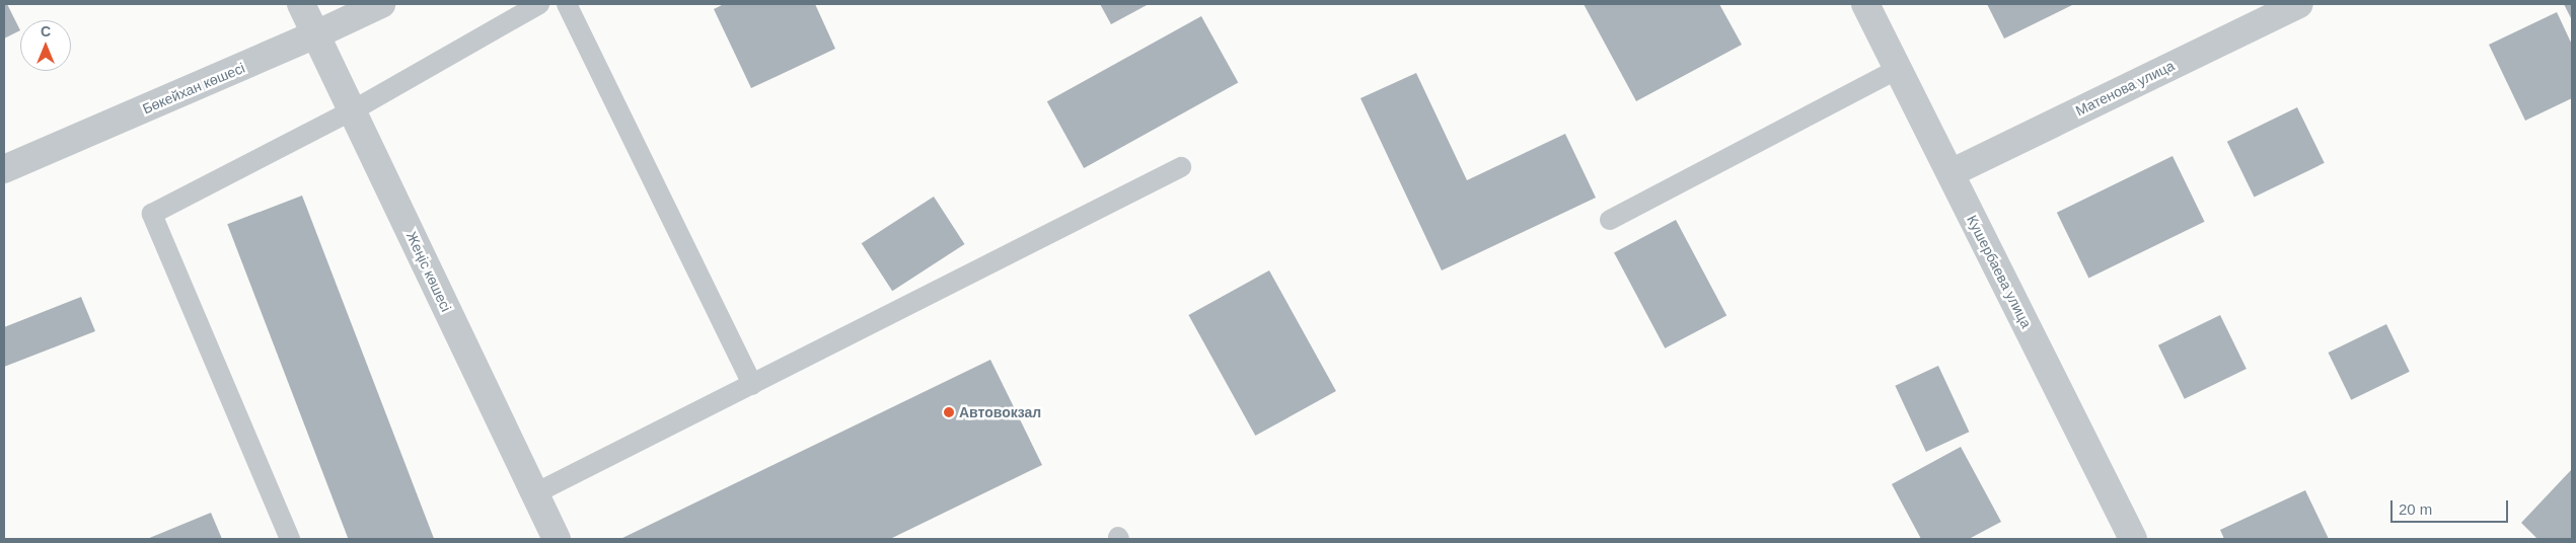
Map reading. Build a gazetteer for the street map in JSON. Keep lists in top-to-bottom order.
{
  "streets": {
    "street": [
      "Бөкейхан көшесі",
      "Матенова улица",
      "Жеңіс көшесі",
      "Кушербаева улица"
    ]
  },
  "crossings": [
    ["Бөкейхан көшесі", "Жеңіс көшесі"],
    ["Матенова улица", "Кушербаева улица"]
  ],
  "places": ["Автовокзал"],
  "scale_bar": "20 m",
  "north": "top"
}
